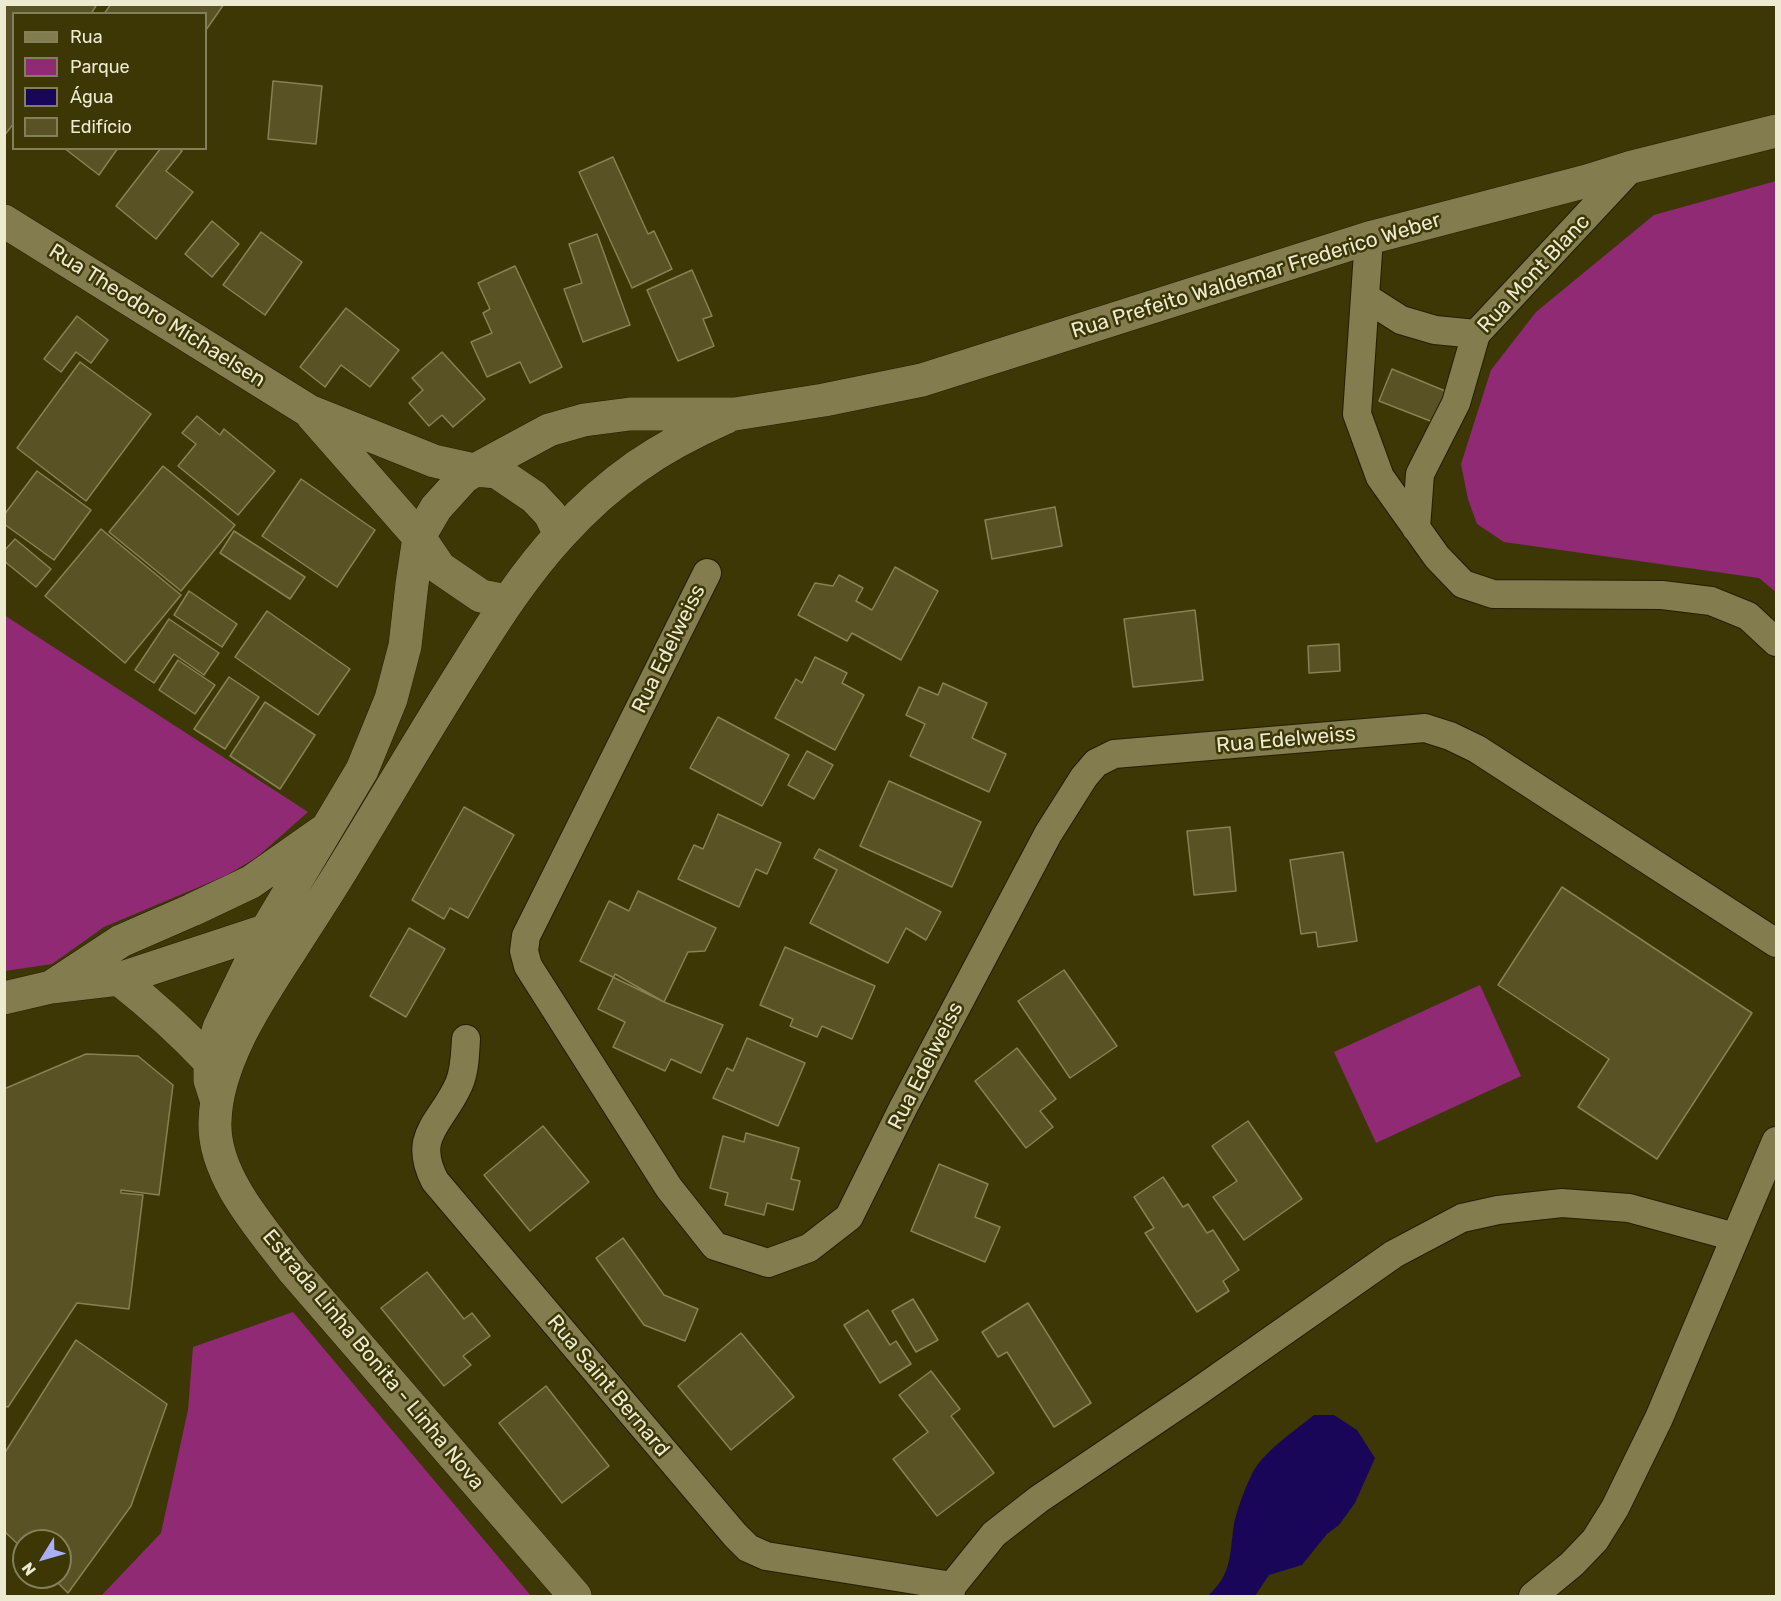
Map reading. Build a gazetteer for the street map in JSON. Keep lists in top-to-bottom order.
{
  "streets": {
    "main road": ["Rua Prefeito Waldemar Frederico Weber", "Rua Theodoro Michaelsen", "Estrada Linha Bonita - Linha Nova"],
    "street": ["Rua Mont Blanc", "Rua Edelweiss", "Rua Saint Bernard"]
  },
  "crossings": [
    ["Rua Mont Blanc", "Rua Prefeito Waldemar Frederico Weber"],
    ["Rua Theodoro Michaelsen", "Estrada Linha Bonita - Linha Nova"]
  ],
  "legend": [
    "Rua",
    "Parque",
    "Água",
    "Edifício"
  ],
  "north": "bottom left"
}
